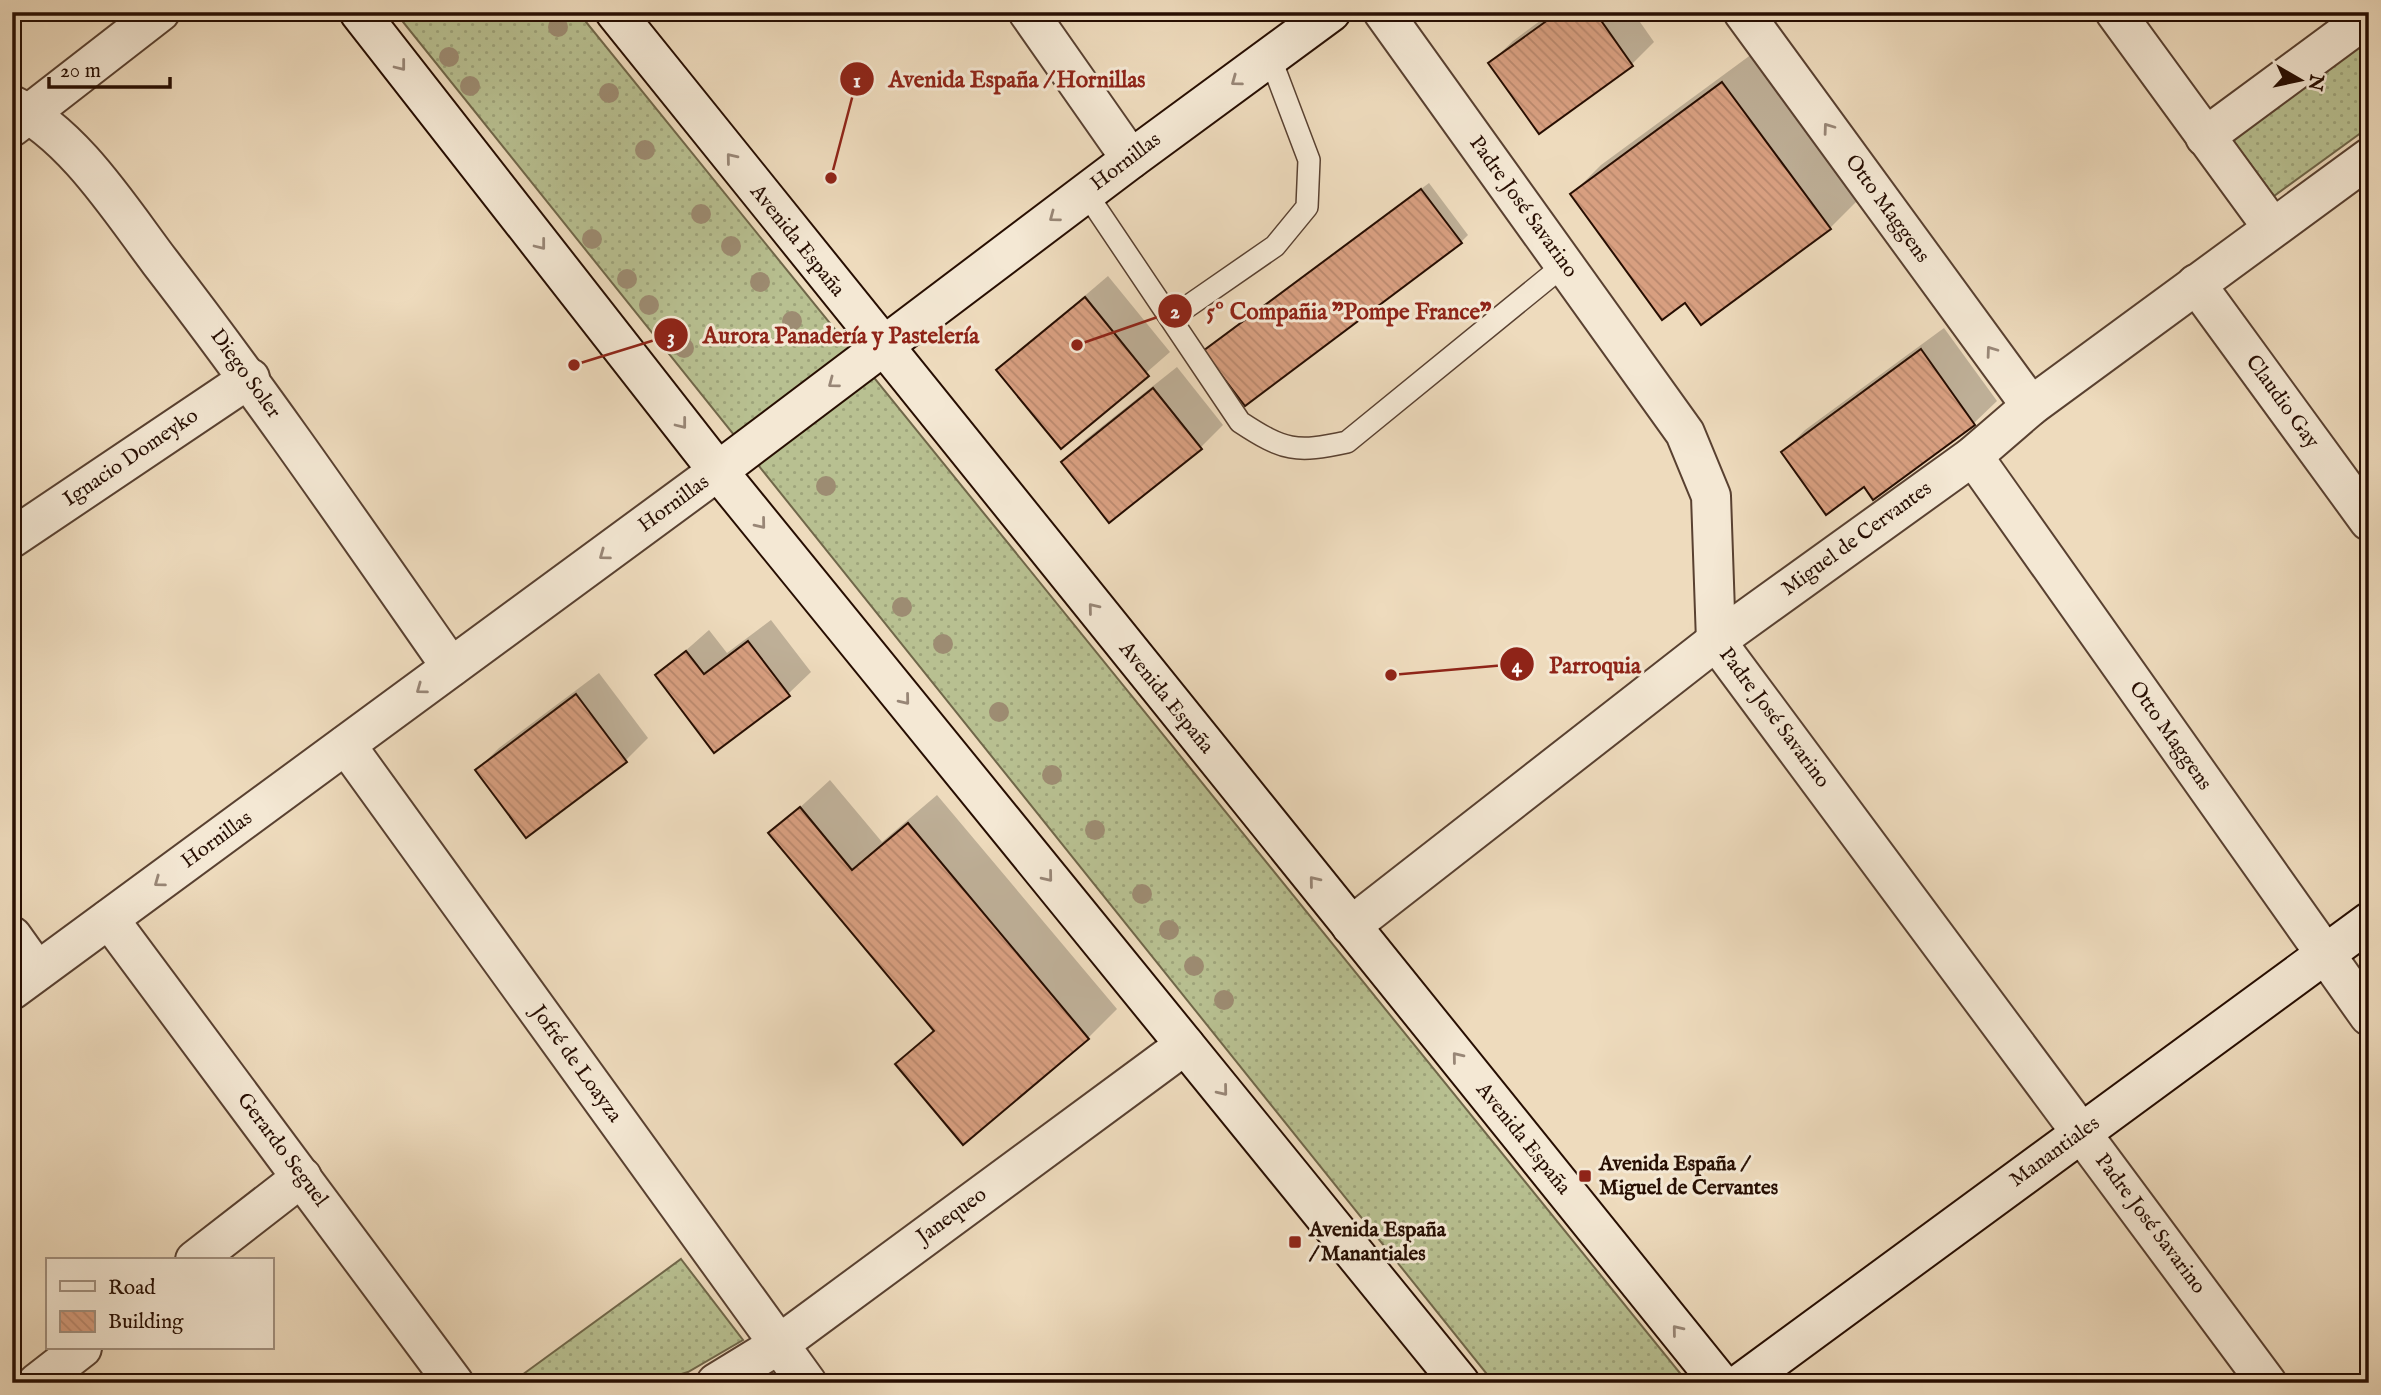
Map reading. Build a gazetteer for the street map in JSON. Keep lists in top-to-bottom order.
{
  "streets": {
    "street": [
      "Hornillas",
      "Padre José Savarino",
      "Otto Maggens",
      "Avenida España",
      "Diego Soler",
      "Claudio Gay",
      "Ignacio Domeyko",
      "Miguel de Cervantes",
      "Jofré de Loayza",
      "Gerardo Seguel",
      "Manantiales",
      "Janequeo"
    ]
  },
  "crossings": [
    ["Hornillas", "Avenida España"],
    ["Hornillas", "Diego Soler"],
    ["Hornillas", "Jofré de Loayza"],
    ["Hornillas", "Gerardo Seguel"],
    ["Padre José Savarino", "Miguel de Cervantes"],
    ["Padre José Savarino", "Manantiales"],
    ["Otto Maggens", "Miguel de Cervantes"],
    ["Otto Maggens", "Manantiales"],
    ["Avenida España", "Miguel de Cervantes"],
    ["Diego Soler", "Ignacio Domeyko"],
    ["Claudio Gay", "Miguel de Cervantes"],
    ["Jofré de Loayza", "Janequeo"]
  ],
  "one_way": ["Hornillas"],
  "places": {
    "other": [
      "Avenida España / Hornillas",
      "5º Compañia \"Pompe France\"",
      "Aurora Panadería y Pastelería",
      "Parroquia"
    ],
    "transit": ["Avenida España / Miguel de Cervantes", "Avenida España / Manantiales"]
  },
  "legend": ["Road", "Building"],
  "scale_bar": "20 m",
  "north": "right"
}
